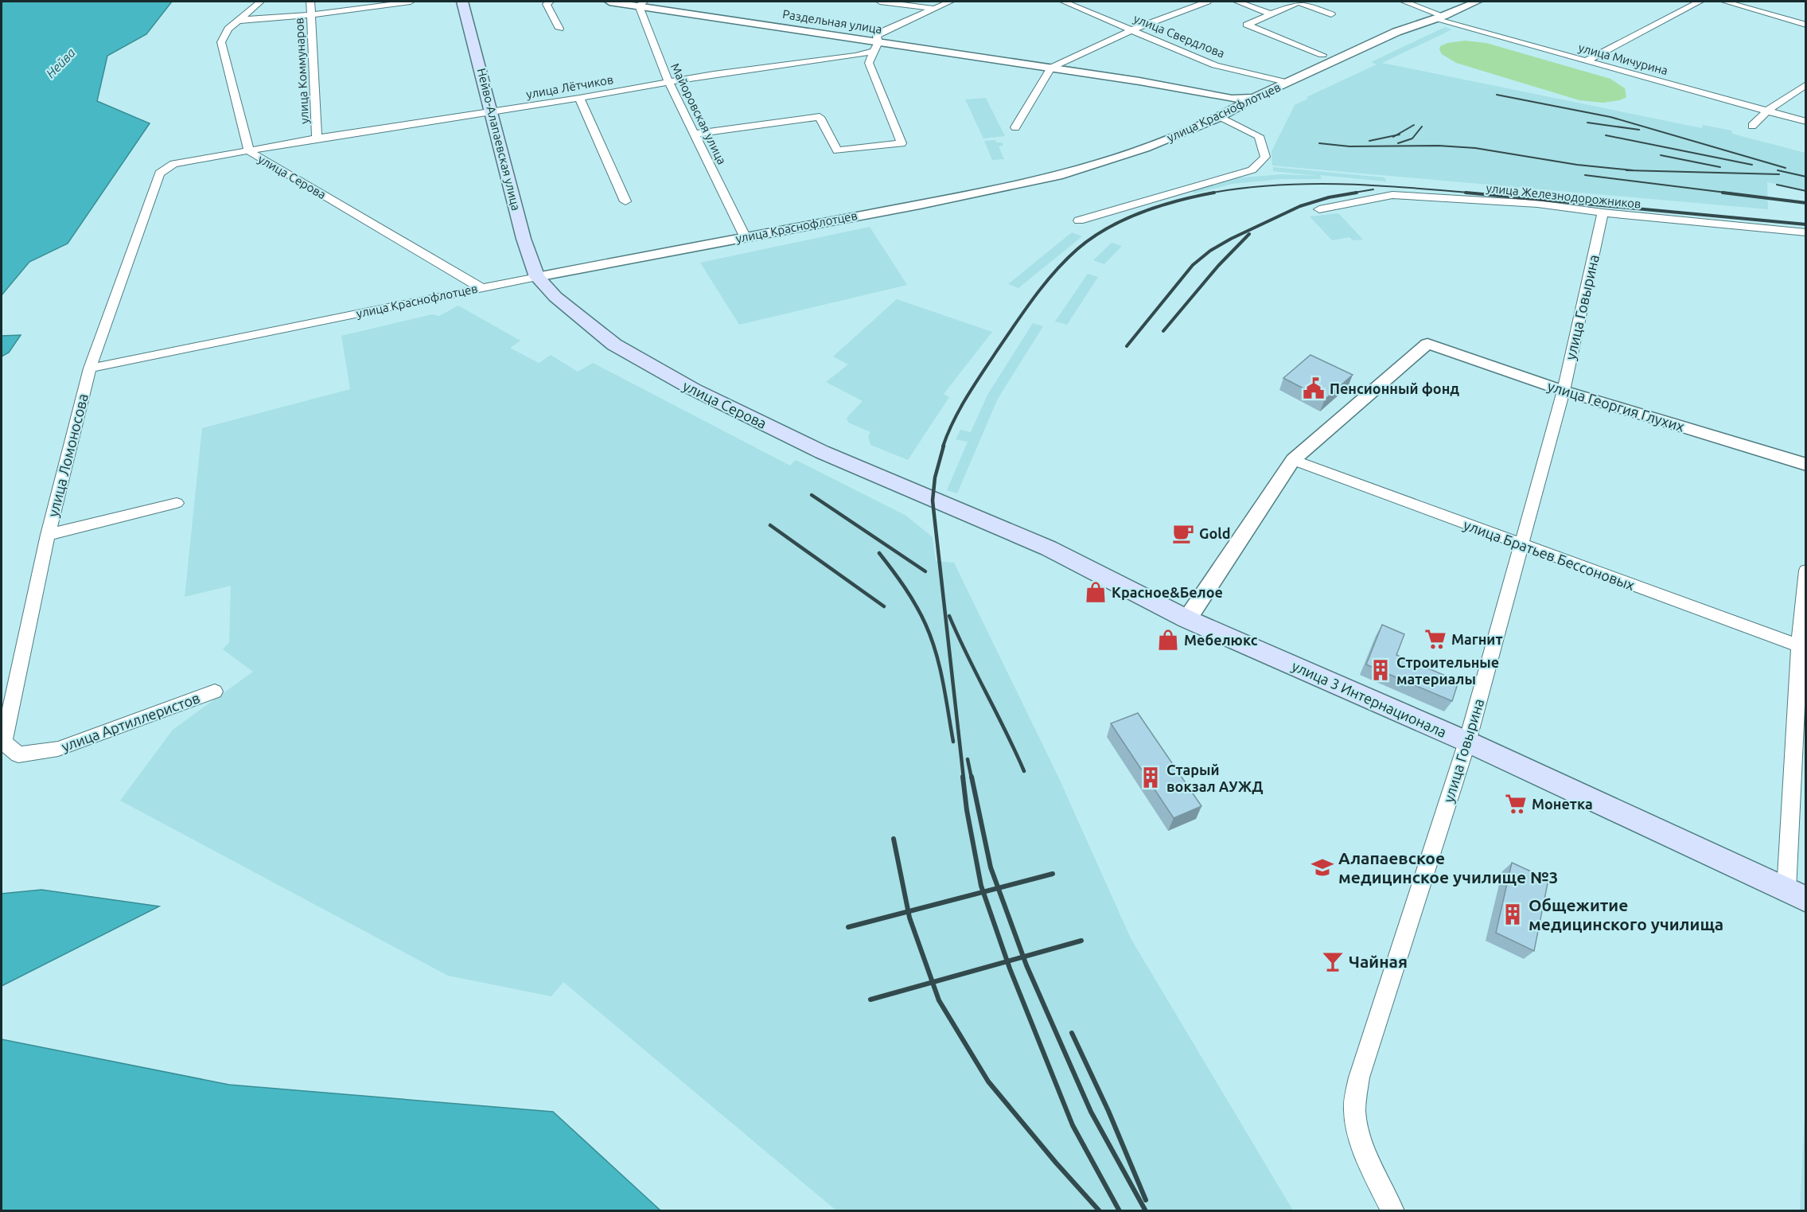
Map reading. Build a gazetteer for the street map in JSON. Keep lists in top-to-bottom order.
{
  "streets": {
    "main road": ["Нейво-Алапаевская улица", "улица Серова", "улица 3 Интернационала"],
    "street": [
      "Раздельная улица",
      "улица Свердлова",
      "улица Мичурина",
      "улица Коммунаров",
      "улица Лётчиков",
      "улица Краснофлотцев",
      "Майоровская улица",
      "улица Железнодорожников",
      "улица Говырина",
      "улица Георгия Глухих",
      "улица Ломоносова",
      "улица Братьев Бессоновых",
      "улица Артиллеристов"
    ]
  },
  "crossings": [
    ["Раздельная улица", "улица Лётчиков"],
    ["Раздельная улица", "улица Краснофлотцев"],
    ["Раздельная улица", "Майоровская улица"],
    ["улица Свердлова", "улица Краснофлотцев"],
    ["улица Мичурина", "улица Краснофлотцев"],
    ["улица Коммунаров", "улица Лётчиков"],
    ["улица Лётчиков", "Майоровская улица"],
    ["улица Лётчиков", "Нейво-Алапаевская улица"],
    ["улица Лётчиков", "улица Серова"],
    ["улица Лётчиков", "улица Ломоносова"],
    ["улица Краснофлотцев", "Майоровская улица"],
    ["улица Краснофлотцев", "Нейво-Алапаевская улица"],
    ["улица Краснофлотцев", "улица Серова"],
    ["улица Краснофлотцев", "улица Ломоносова"],
    ["Нейво-Алапаевская улица", "улица Серова"],
    ["улица Серова", "улица 3 Интернационала"],
    ["улица Железнодорожников", "улица Говырина"],
    ["улица Говырина", "улица Георгия Глухих"],
    ["улица Говырина", "улица Братьев Бессоновых"],
    ["улица Говырина", "улица 3 Интернационала"],
    ["улица Георгия Глухих", "улица Братьев Бессоновых"],
    ["улица Ломоносова", "улица Артиллеристов"]
  ],
  "water": ["Нейва"],
  "places": {
    "public building": ["Пенсионный фонд"],
    "cafe": ["Gold"],
    "shop": ["Красное&Белое", "Мебелюкс"],
    "supermarket": ["Магнит", "Монетка"],
    "building": ["Строительные материалы", "Старый вокзал АУЖД", "Общежитие медицинского училища"],
    "school or university": ["Алапаевское медицинское училище №3"],
    "bar": ["Чайная"]
  }
}
